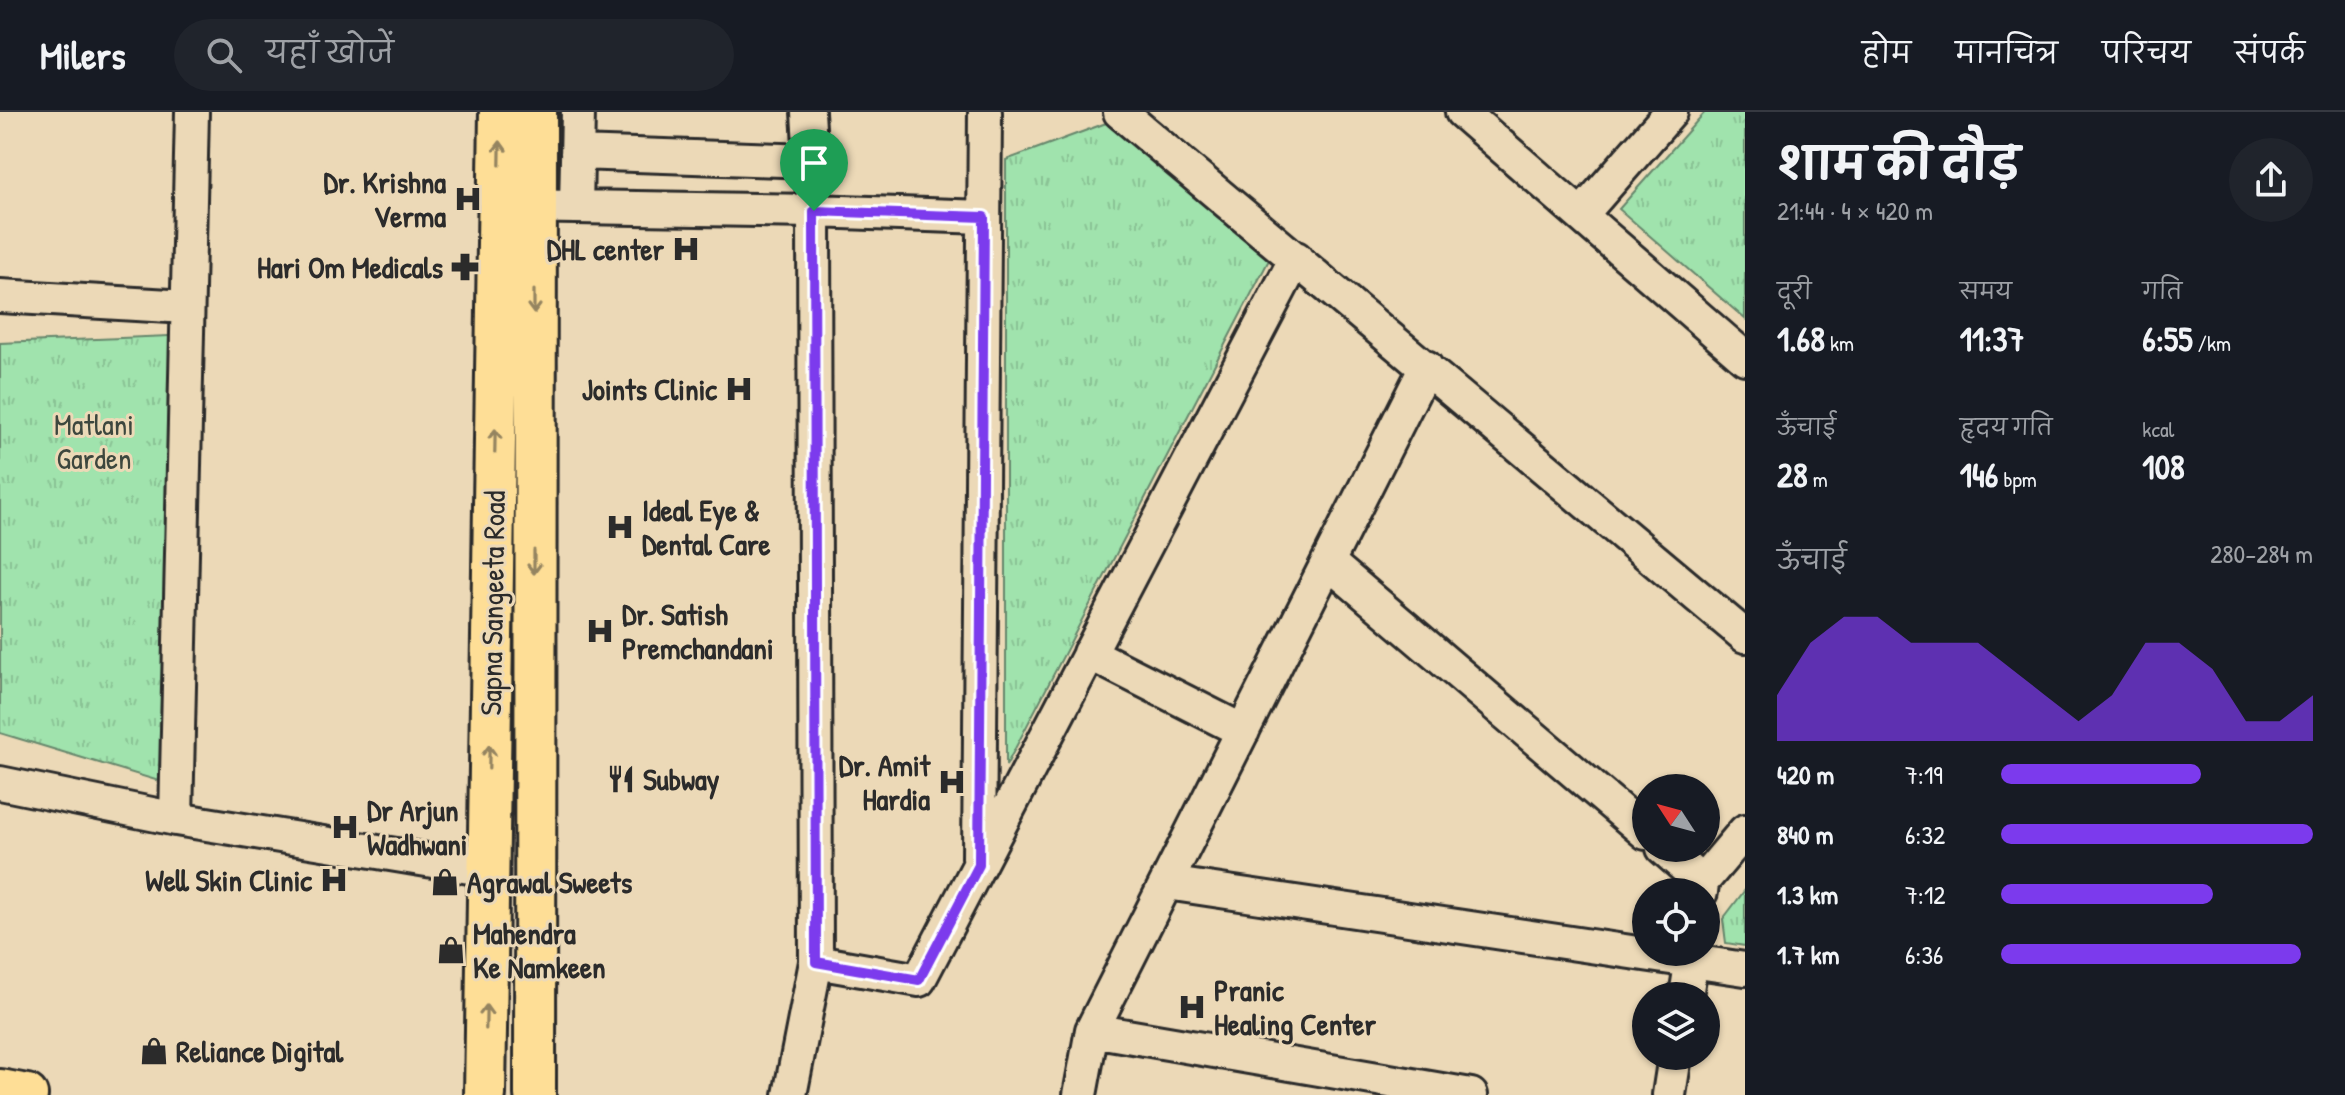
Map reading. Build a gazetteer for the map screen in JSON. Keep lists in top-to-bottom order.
{
  "streets": {
    "main road": ["Sapna Sangeeta Road"]
  },
  "parks": ["Matlani Garden"],
  "places": {
    "hospital": [
      "Dr. Krishna Verma",
      "DHL center",
      "Joints Clinic",
      "Ideal Eye & Dental Care",
      "Dr. Satish Premchandani",
      "Dr. Amit Hardia",
      "Dr Arjun Wadhwani",
      "Well Skin Clinic",
      "Pranic Healing Center"
    ],
    "pharmacy": ["Hari Om Medicals"],
    "restaurant": ["Subway"],
    "shop": ["Agrawal Sweets", "Mahendra Ke Namkeen", "Reliance Digital"]
  },
  "north": "top left",
  "page": {
    "header": "Milers",
    "search": "यहाँ खोजें",
    "nav": [
      "होम",
      "मानचित्र",
      "परिचय",
      "संपर्क"
    ],
    "heading": ["शाम की दौड़", "21:44 · 4 × 420 m"],
    "stats": [
      ["दूरी", "1.68 km"],
      ["समय", "11:37"],
      ["गति", "6:55 /km"],
      ["ऊँचाई", "28 m"],
      ["हृदय गति", "146 bpm"],
      ["kcal", "108"]
    ],
    "chart": ["ऊँचाई", "280–284 m"],
    "list": [
      {
        "name": "420 m",
        "note": "7:19"
      },
      {
        "name": "840 m",
        "note": "6:32"
      },
      {
        "name": "1.3 km",
        "note": "7:12"
      },
      {
        "name": "1.7 km",
        "note": "6:36"
      }
    ]
  }
}
